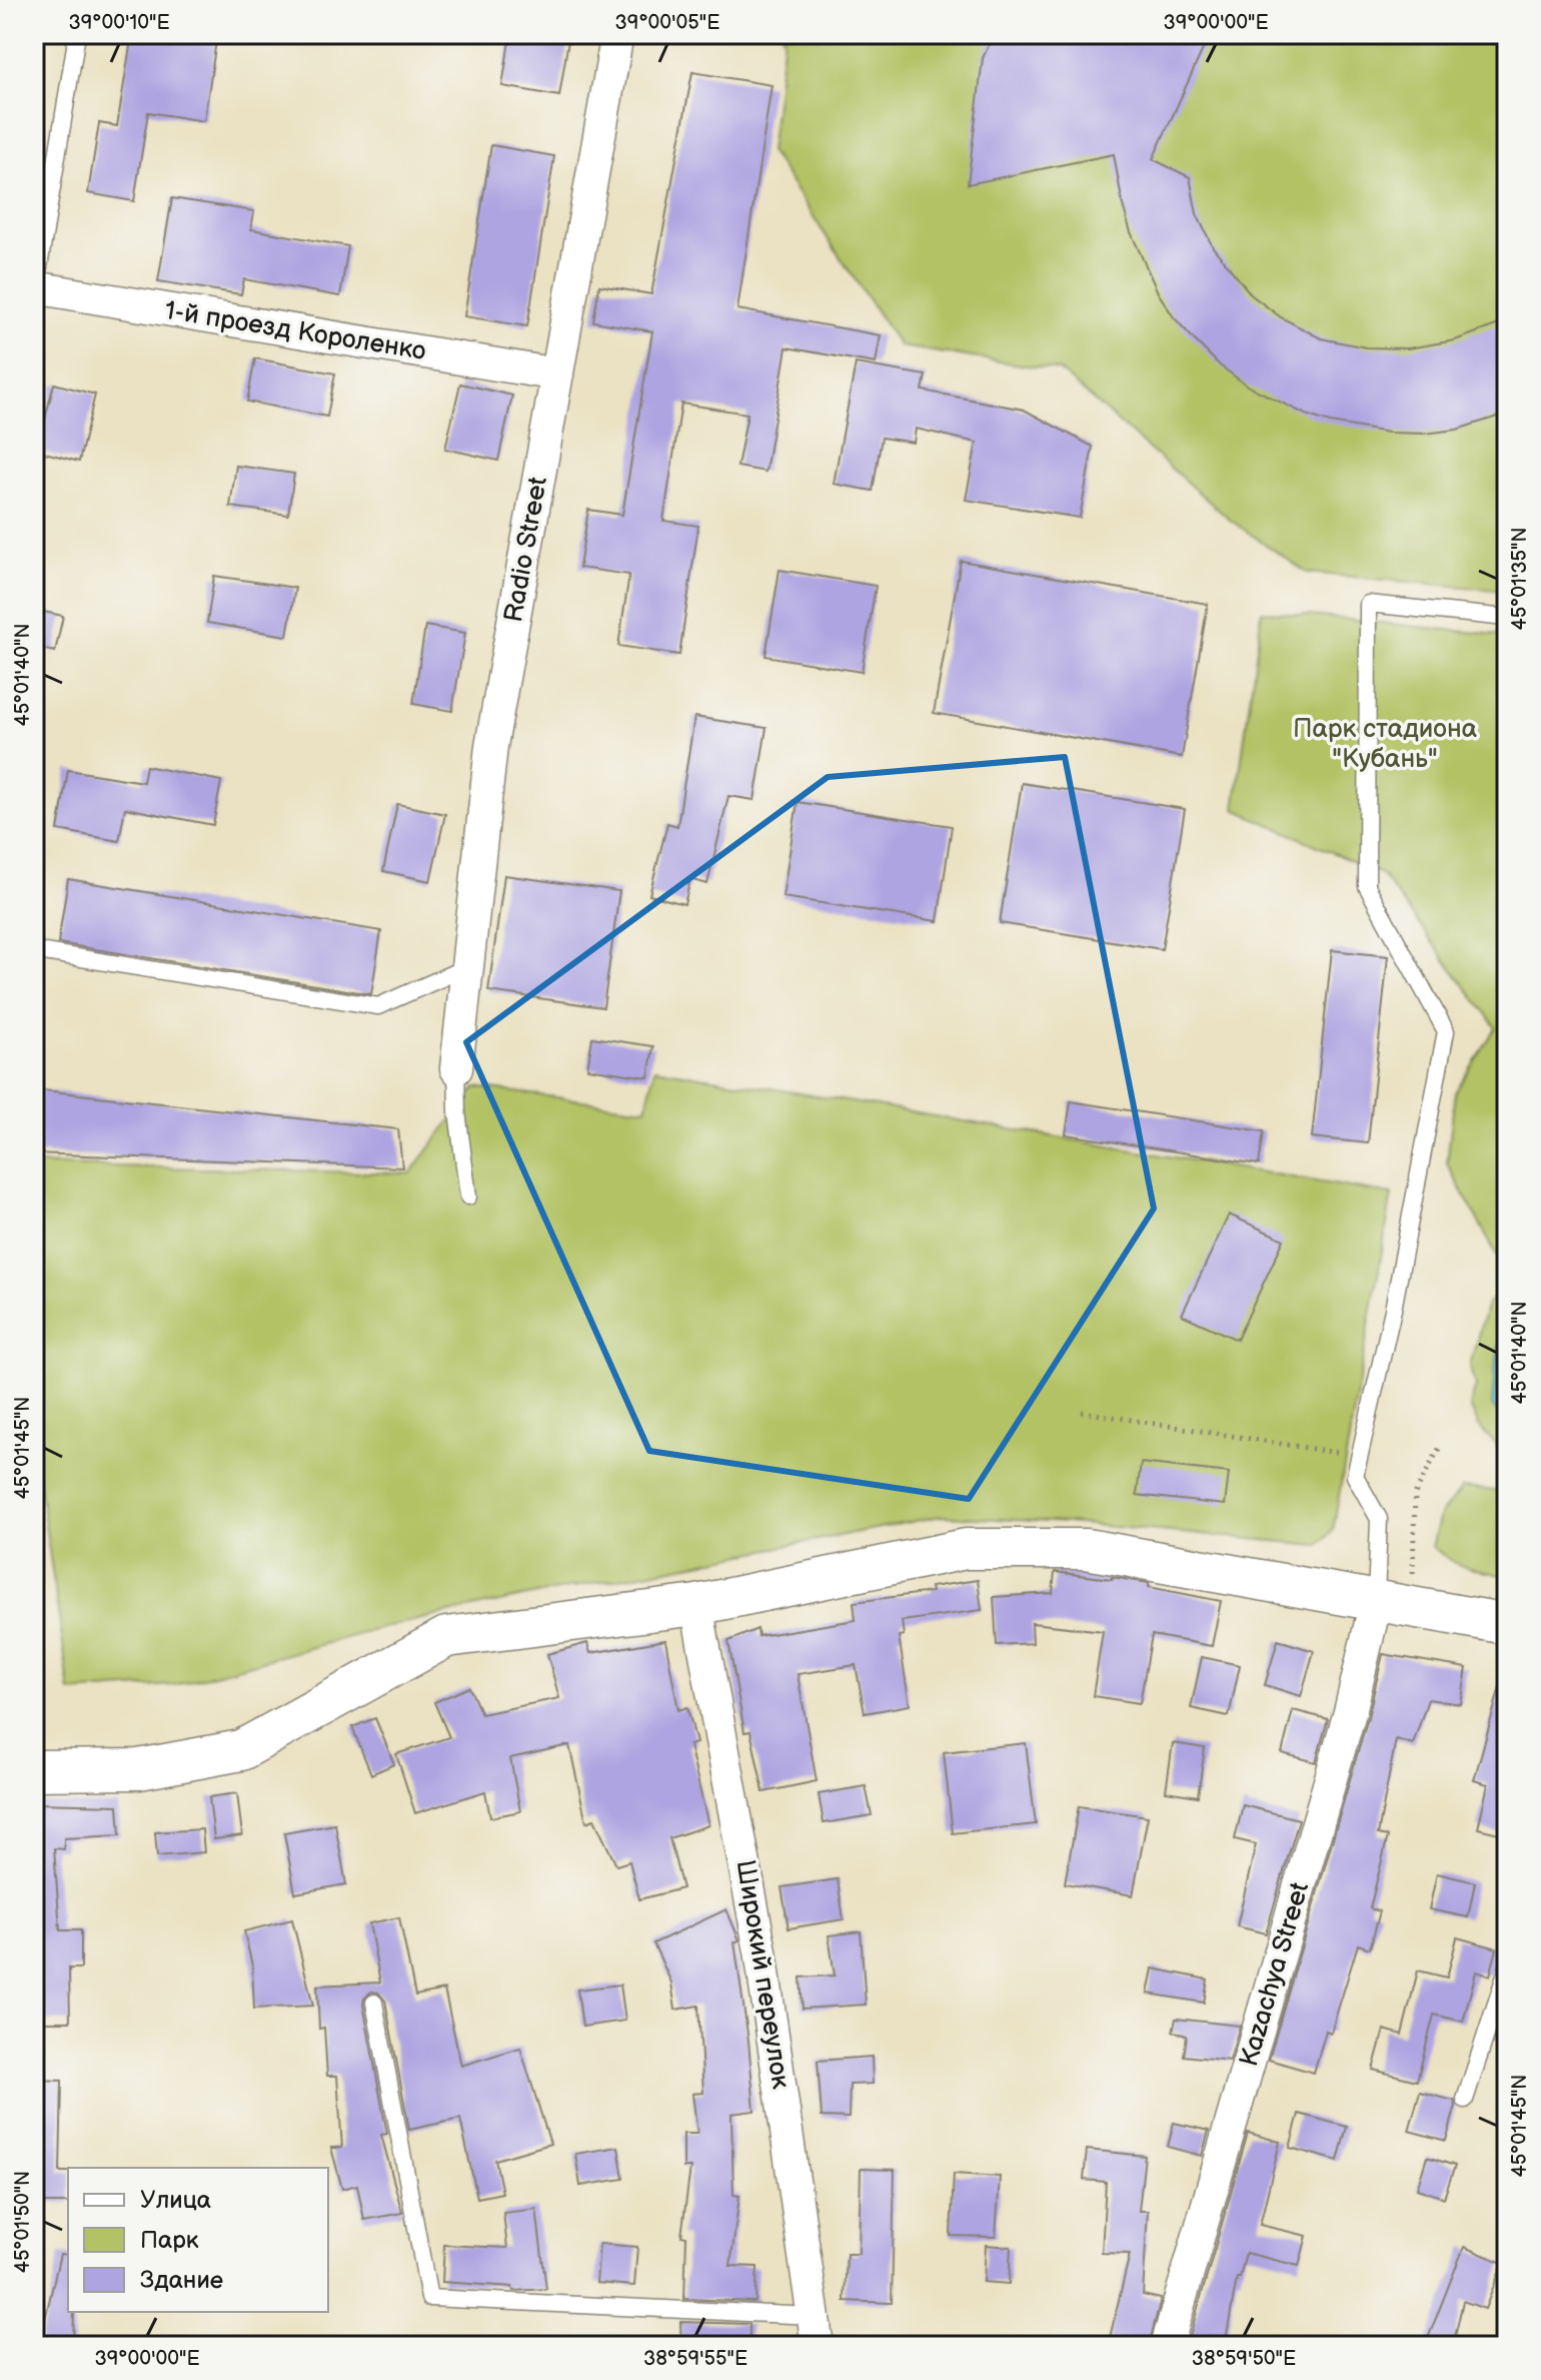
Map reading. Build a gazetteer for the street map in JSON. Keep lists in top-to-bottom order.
{
  "streets": {
    "street": [
      "1-й проезд Короленко",
      "Radio Street",
      "Широкий переулок",
      "Kazachya Street"
    ]
  },
  "crossings": [
    ["1-й проезд Короленко", "Radio Street"]
  ],
  "parks": ["Парк стадиона \"Кубань\""],
  "legend": ["Улица", "Парк", "Здание"],
  "coordinates": [
    "39°00'10\"E",
    "39°00'05\"E",
    "39°00'00\"E",
    "45°01'35\"N",
    "45°01'40\"N",
    "45°01'45\"N",
    "45°01'50\"N",
    "38°59'55\"E",
    "38°59'50\"E"
  ]
}
